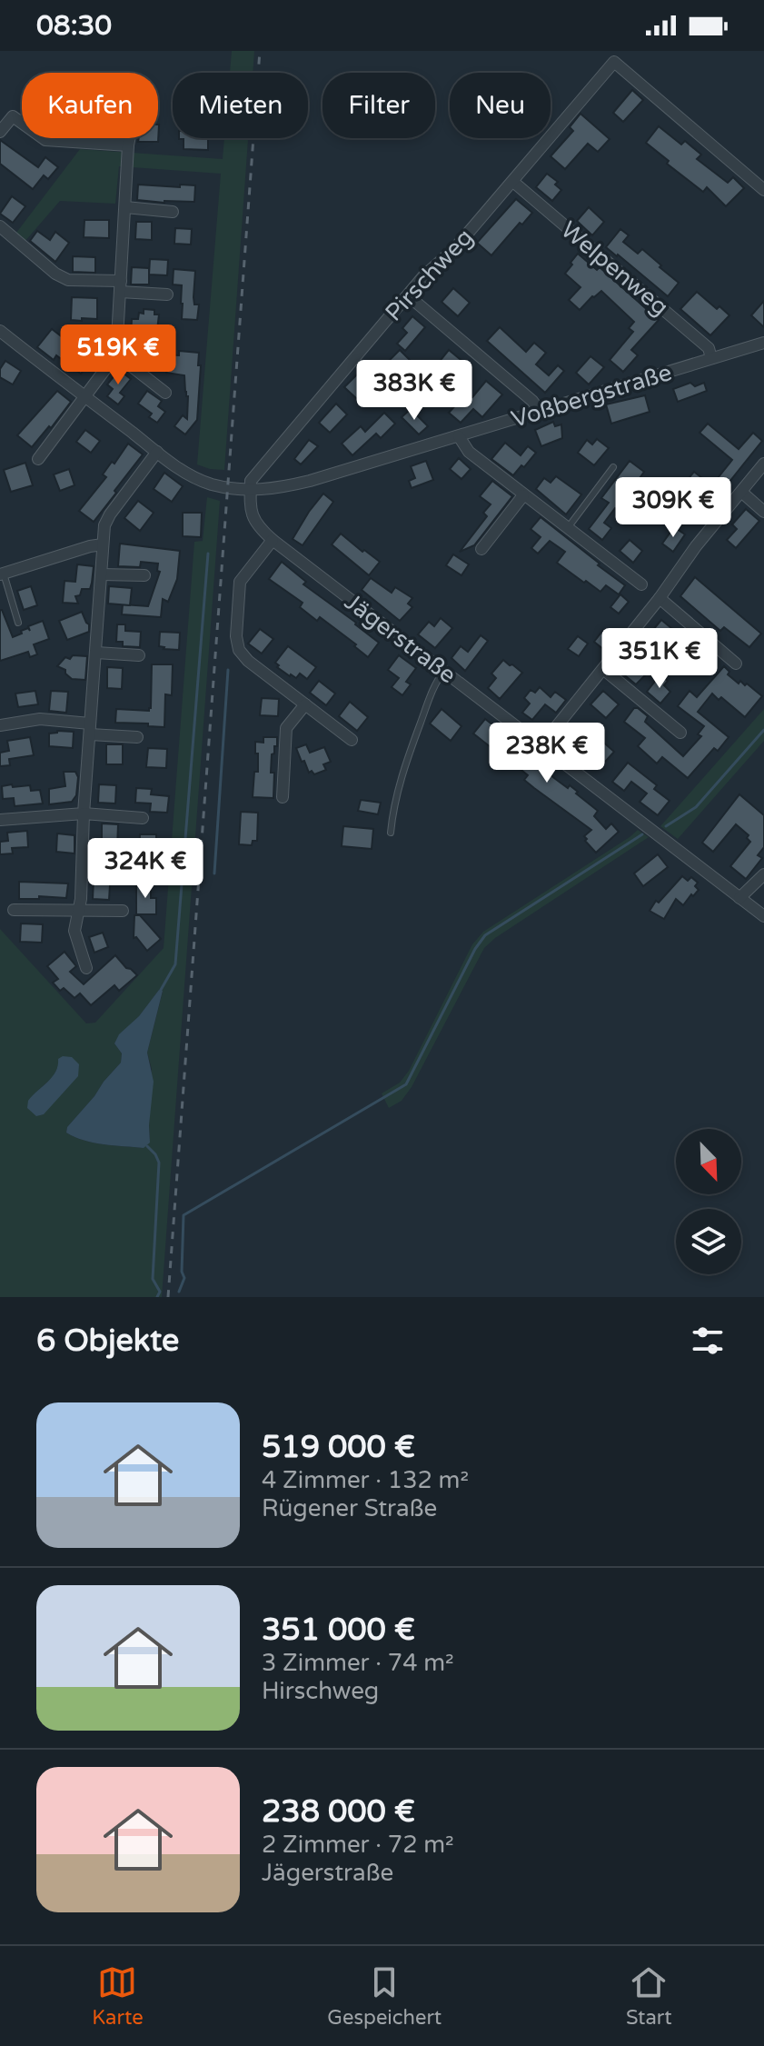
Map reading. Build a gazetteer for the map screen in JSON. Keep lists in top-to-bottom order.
{
  "streets": {
    "street": [
      "Welpenweg",
      "Pirschweg",
      "Voßbergstraße",
      "Jägerstraße"
    ]
  },
  "crossings": [
    ["Welpenweg", "Pirschweg"],
    ["Welpenweg", "Voßbergstraße"],
    ["Pirschweg", "Voßbergstraße"],
    ["Pirschweg", "Jägerstraße"],
    ["Voßbergstraße", "Jägerstraße"]
  ],
  "north": "bottom right",
  "page": {
    "status": "08:30",
    "chip": [
      "Kaufen",
      "Mieten",
      "Filter",
      "Neu"
    ],
    "price": [
      "519K €",
      "383K €",
      "309K €",
      "351K €",
      "238K €",
      "324K €"
    ],
    "heading": "6 Objekte",
    "list": [
      {
        "name": "519 000 €",
        "note": "4 Zimmer · 132 m² · Rügener Straße"
      },
      {
        "name": "351 000 €",
        "note": "3 Zimmer · 74 m² · Hirschweg"
      },
      {
        "name": "238 000 €",
        "note": "2 Zimmer · 72 m² · Jägerstraße"
      }
    ],
    "tabs": ["Karte", "Gespeichert", "Start"]
  }
}
